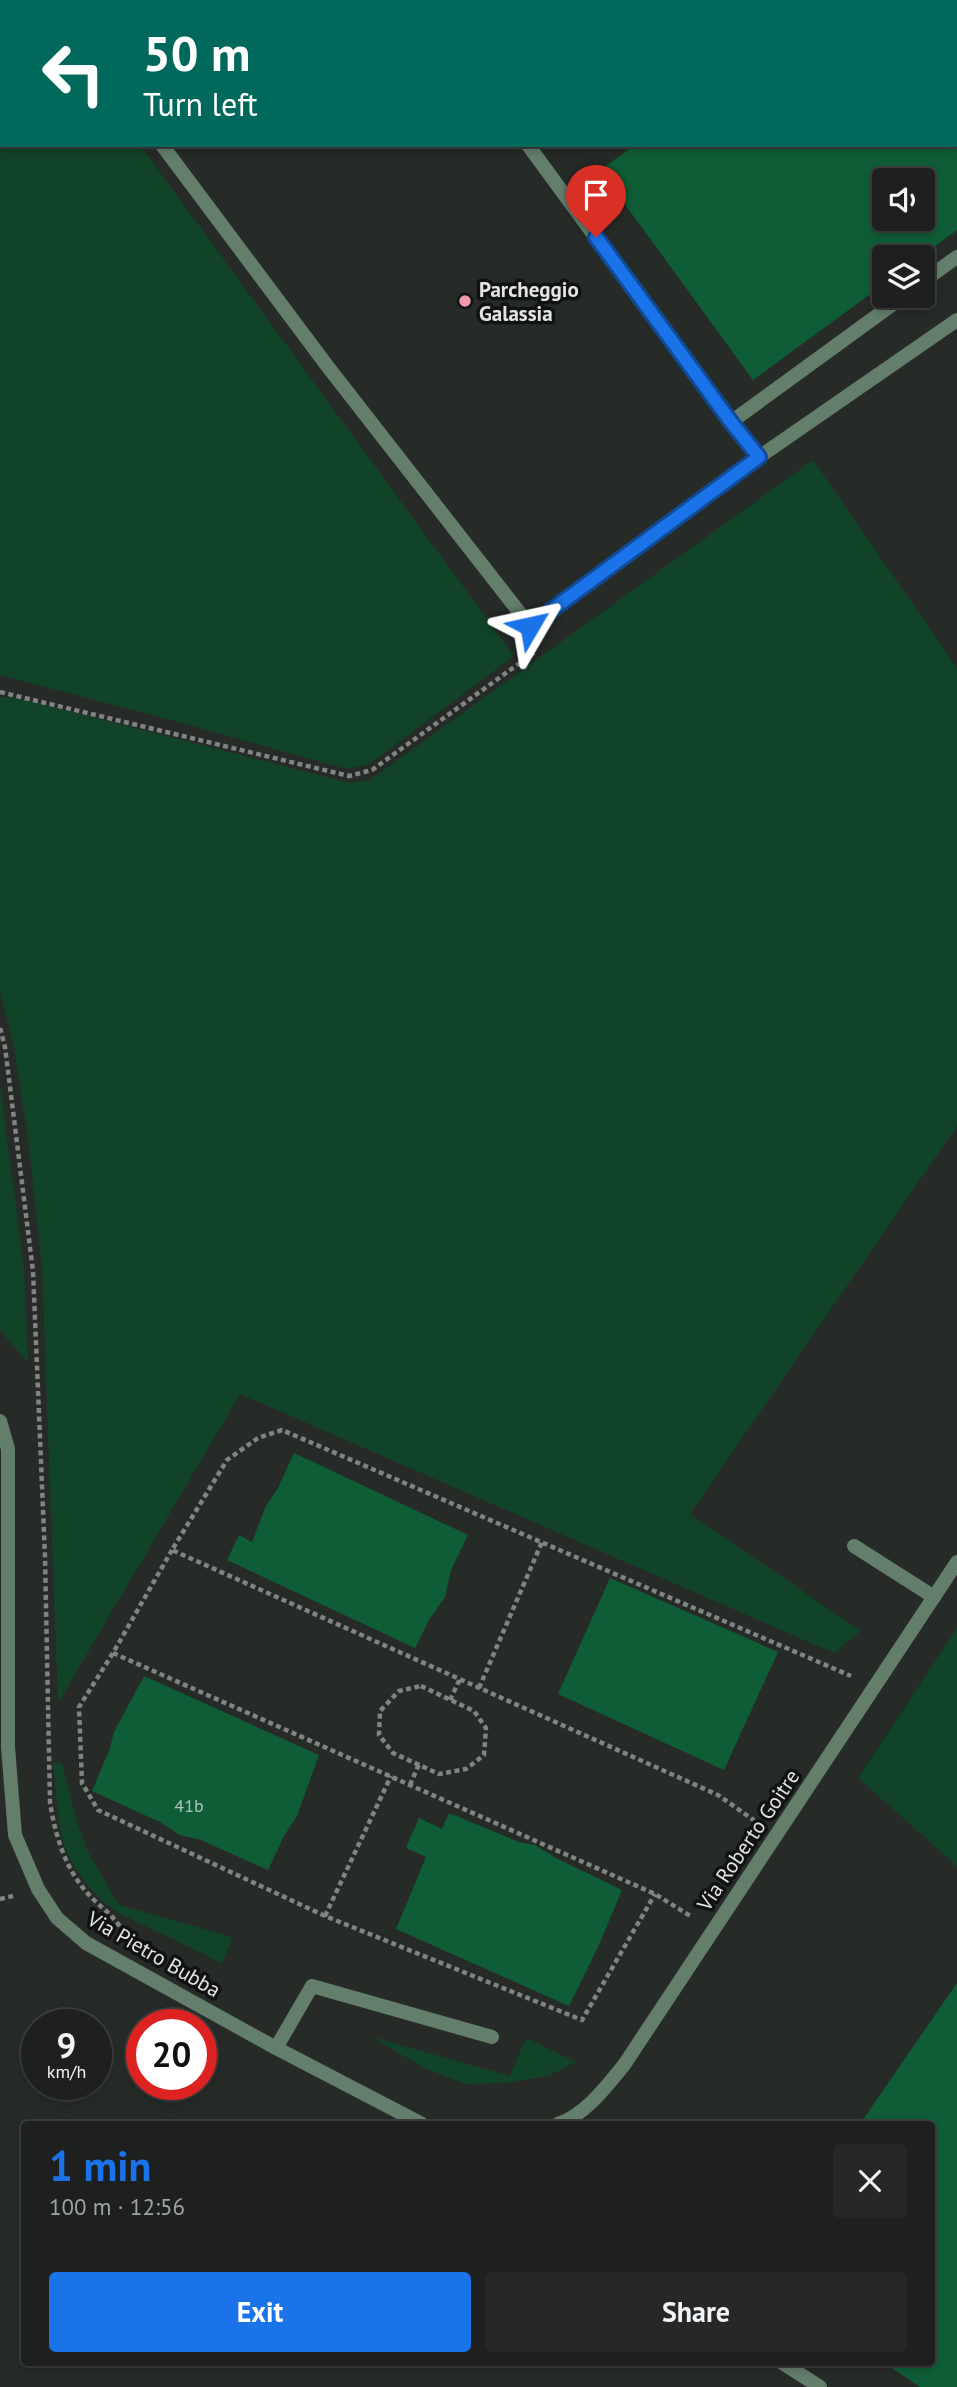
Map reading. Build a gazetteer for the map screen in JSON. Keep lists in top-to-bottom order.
{
  "streets": {
    "street": ["Via Roberto Goitre", "Via Pietro Bubba"]
  },
  "places": ["Parcheggio Galassia"],
  "house_numbers": ["41b"],
  "page": {
    "turn": ["50 m", "Turn left"],
    "speed": "9 km/h",
    "limit": "20",
    "heading": ["1 min", "100 m · 12:56"],
    "buttons": ["Exit", "Share"]
  }
}
